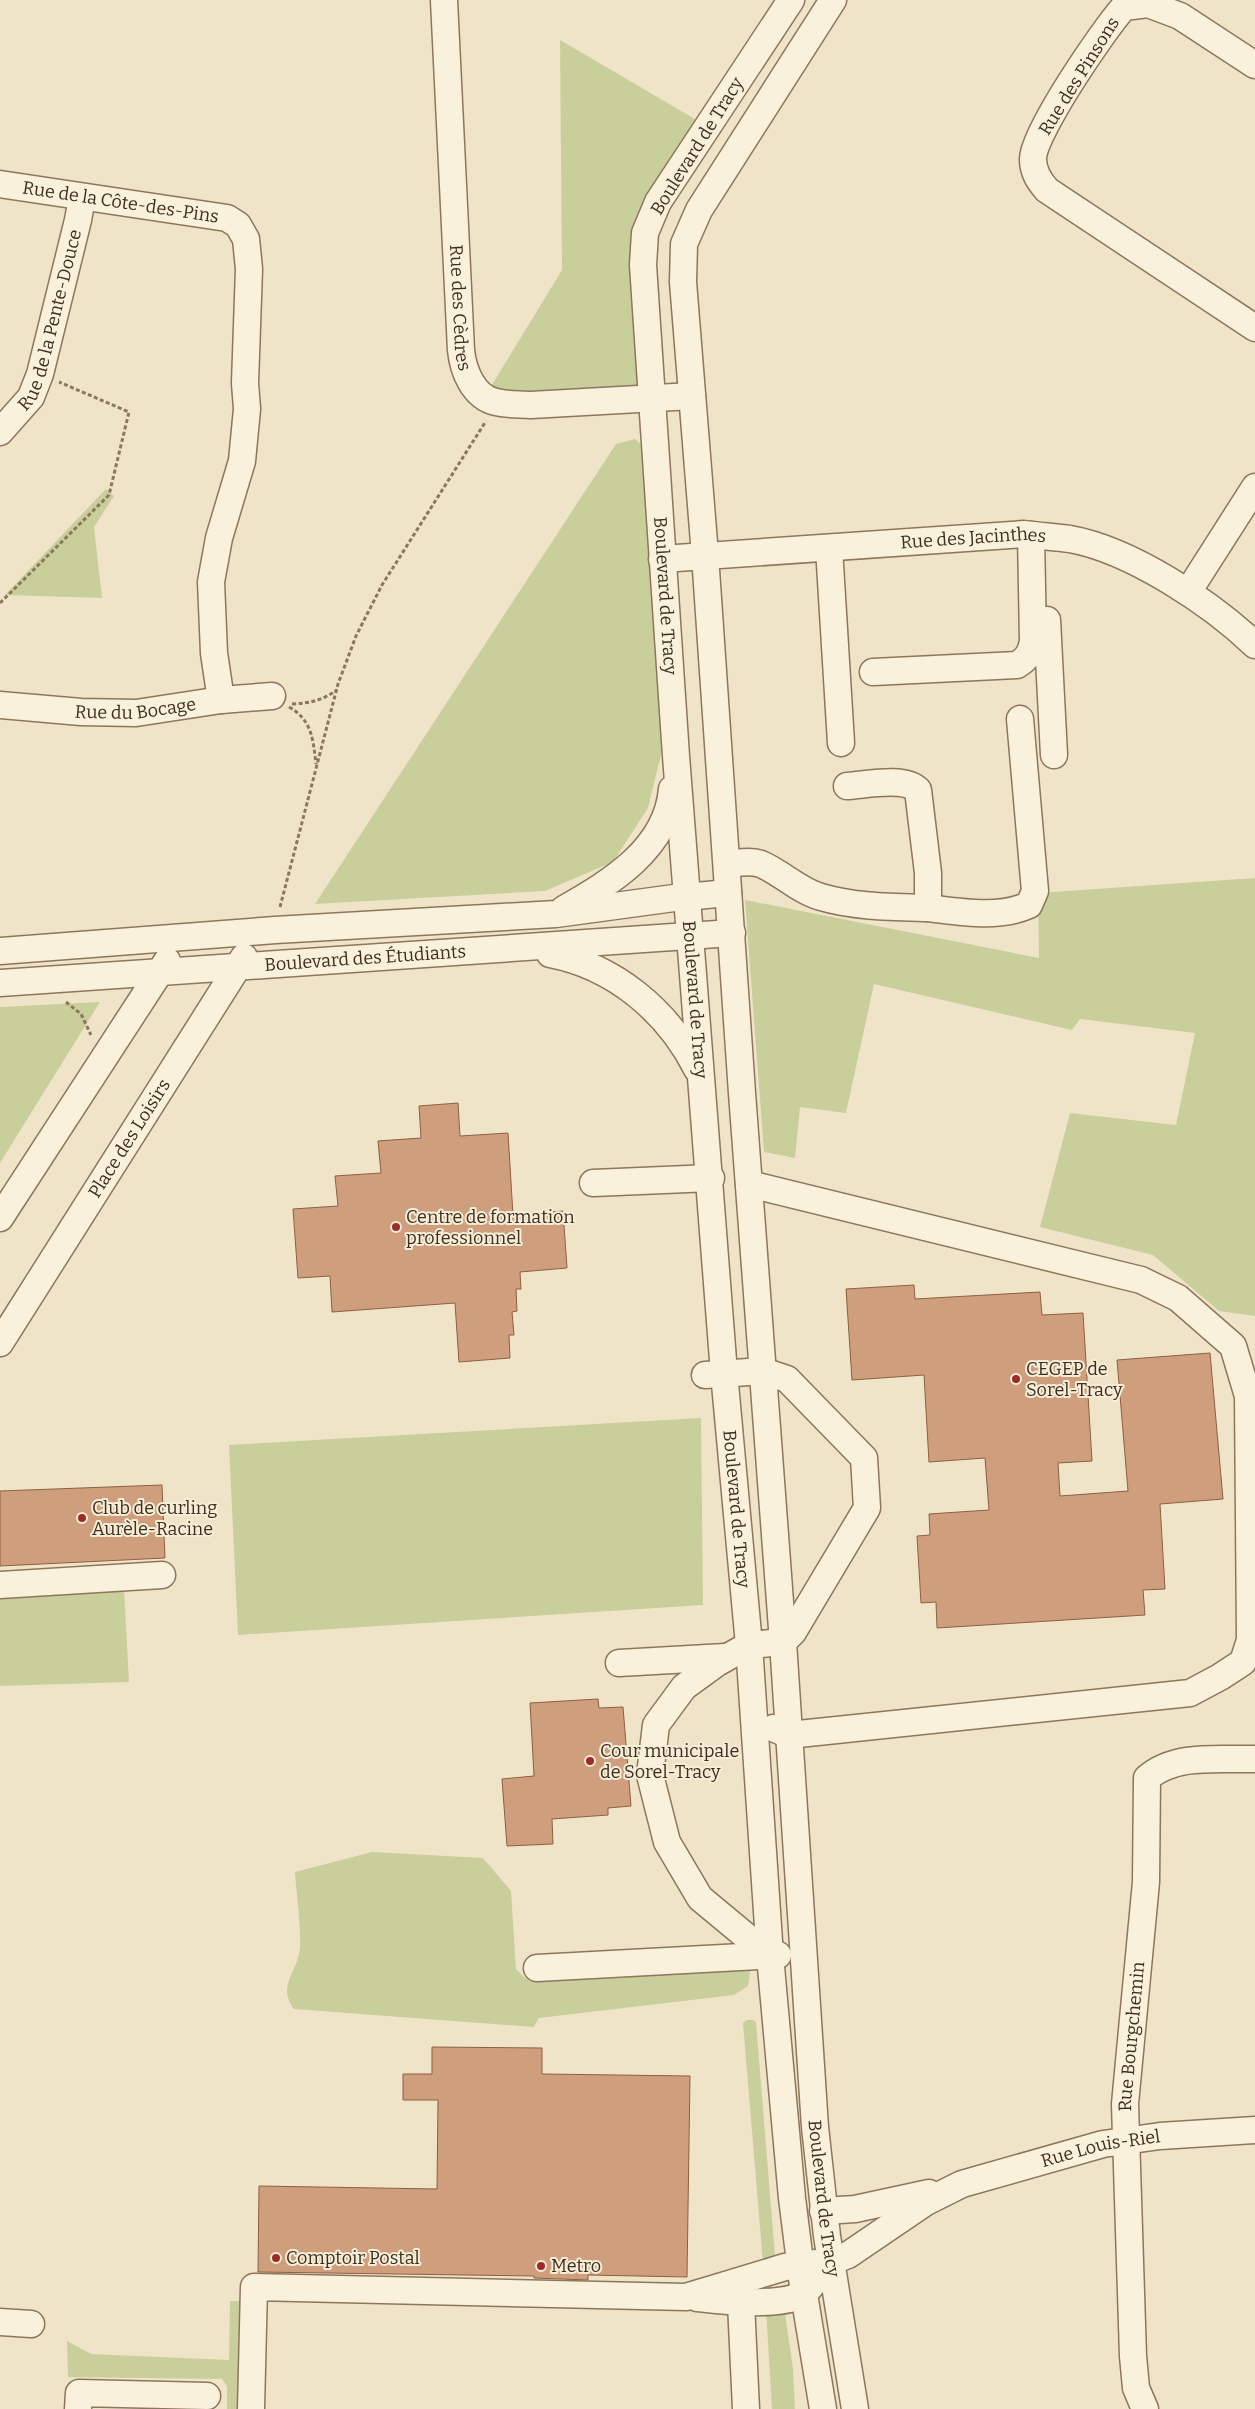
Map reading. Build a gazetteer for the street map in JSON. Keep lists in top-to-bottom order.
{
  "streets": {
    "street": [
      "Rue des Pinsons",
      "Boulevard de Tracy",
      "Rue de la Côte-des-Pins",
      "Rue des Cèdres",
      "Rue de la Pente-Douce",
      "Rue des Jacinthes",
      "Rue du Bocage",
      "Boulevard des Étudiants",
      "Place des Loisirs",
      "Rue Bourgchemin",
      "Rue Louis-Riel"
    ]
  },
  "crossings": [
    ["Boulevard de Tracy", "Rue des Cèdres"],
    ["Boulevard de Tracy", "Rue des Jacinthes"],
    ["Boulevard de Tracy", "Boulevard des Étudiants"],
    ["Boulevard de Tracy", "Rue Louis-Riel"],
    ["Rue de la Côte-des-Pins", "Rue de la Pente-Douce"],
    ["Rue de la Côte-des-Pins", "Rue du Bocage"],
    ["Boulevard des Étudiants", "Place des Loisirs"],
    ["Rue Bourgchemin", "Rue Louis-Riel"]
  ],
  "places": [
    "Centre de formation professionnel",
    "CEGEP de Sorel-Tracy",
    "Club de curling Aurèle-Racine",
    "Cour municipale de Sorel-Tracy",
    "Comptoir Postal",
    "Metro"
  ]
}
